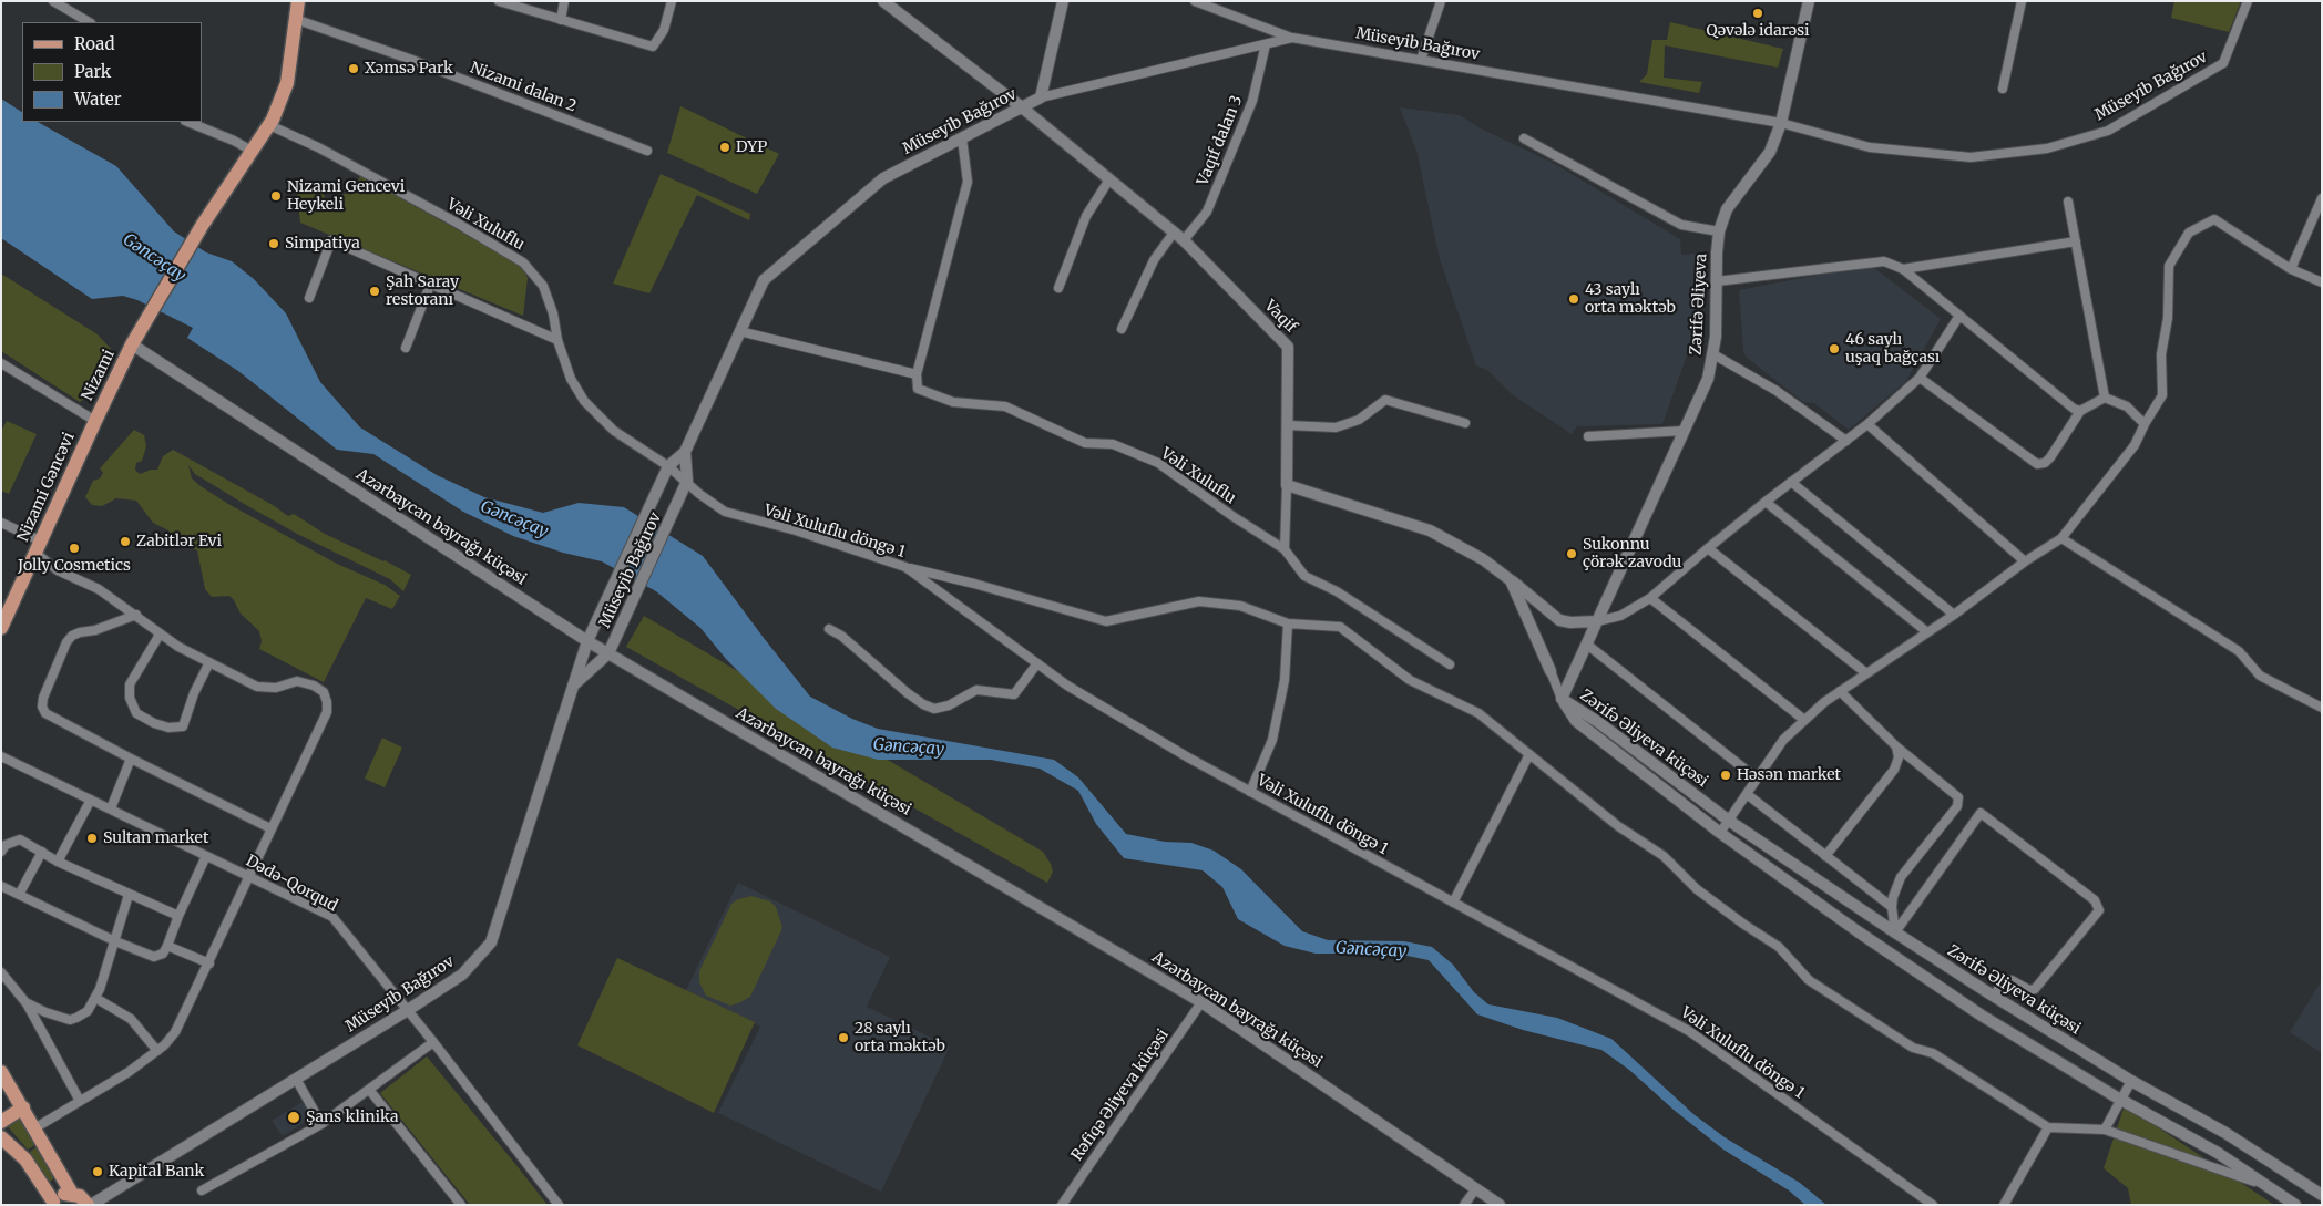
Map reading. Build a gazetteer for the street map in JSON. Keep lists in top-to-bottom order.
{
  "streets": {
    "main road": ["Nizami", "Nizami Gəncəvi"],
    "street": [
      "Müseyib Bağırov",
      "Nizami dalan 2",
      "Vaqif dalan 3",
      "Vəli Xuluflu",
      "Zərifə Əliyeva",
      "Vaqif",
      "Azərbaycan bayrağı küçəsi",
      "Vəli Xuluflu döngə 1",
      "Zərifə Əliyeva küçəsi",
      "Dədə-Qorqud",
      "Rəfiqə Əliyeva küçəsi"
    ]
  },
  "crossings": [
    ["Müseyib Bağırov", "Vaqif dalan 3"],
    ["Müseyib Bağırov", "Vəli Xuluflu"],
    ["Müseyib Bağırov", "Zərifə Əliyeva"],
    ["Müseyib Bağırov", "Vaqif"],
    ["Müseyib Bağırov", "Azərbaycan bayrağı küçəsi"],
    ["Müseyib Bağırov", "Vəli Xuluflu döngə 1"],
    ["Müseyib Bağırov", "Dədə-Qorqud"],
    ["Vaqif dalan 3", "Vaqif"],
    ["Vəli Xuluflu", "Vəli Xuluflu döngə 1"],
    ["Zərifə Əliyeva", "Zərifə Əliyeva küçəsi"],
    ["Nizami", "Nizami Gəncəvi"],
    ["Nizami", "Azərbaycan bayrağı küçəsi"],
    ["Azərbaycan bayrağı küçəsi", "Rəfiqə Əliyeva küçəsi"]
  ],
  "water": ["Gəncəçay"],
  "places": [
    "Qəvələ idarəsi",
    "Xəmsə Park",
    "DYP",
    "Nizami Gencevi Heykeli",
    "Simpatiya",
    "Şah Saray restoranı",
    "43 saylı orta məktəb",
    "46 saylı uşaq bağçası",
    "Zabitlər Evi",
    "Jolly Cosmetics",
    "Sukonnu çörək zavodu",
    "Həsən market",
    "Sultan market",
    "28 saylı orta məktəb",
    "Şans klinika",
    "Kapital Bank"
  ],
  "legend": ["Road", "Park", "Water"]
}
